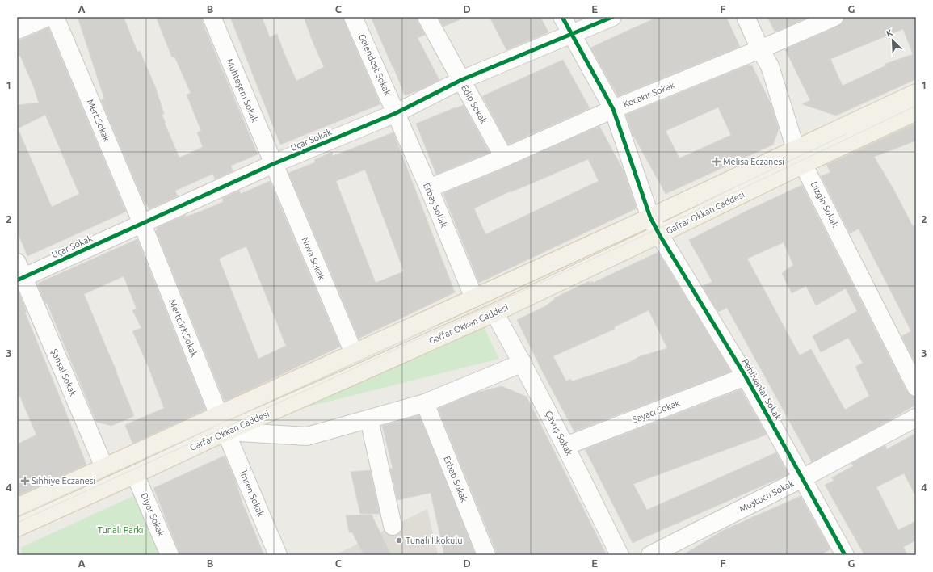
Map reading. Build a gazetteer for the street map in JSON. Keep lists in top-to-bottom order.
{
  "streets": {
    "main road": ["Gaffar Okkan Caddesi"],
    "street": [
      "Gelendost Sokak",
      "Muhteşem Sokak",
      "Kocakır Sokak",
      "Edip Sokak",
      "Mert Sokak",
      "Uçar Sokak",
      "Dizgin Sokak",
      "Erbaş Sokak",
      "Nova Sokak",
      "Merttürk Sokak",
      "Şansal Sokak",
      "Pehlivanlar Sokak",
      "Sayacı Sokak",
      "Çavuş Sokak",
      "Erbab Sokak",
      "İmren Sokak",
      "Muştucu Sokak",
      "Diyar Sokak"
    ]
  },
  "crossings": [
    ["Gelendost Sokak", "Uçar Sokak"],
    ["Gelendost Sokak", "Erbaş Sokak"],
    ["Muhteşem Sokak", "Uçar Sokak"],
    ["Muhteşem Sokak", "Nova Sokak"],
    ["Kocakır Sokak", "Edip Sokak"],
    ["Kocakır Sokak", "Dizgin Sokak"],
    ["Kocakır Sokak", "Erbaş Sokak"],
    ["Kocakır Sokak", "Pehlivanlar Sokak"],
    ["Edip Sokak", "Uçar Sokak"],
    ["Mert Sokak", "Uçar Sokak"],
    ["Mert Sokak", "Merttürk Sokak"],
    ["Uçar Sokak", "Erbaş Sokak"],
    ["Uçar Sokak", "Nova Sokak"],
    ["Uçar Sokak", "Merttürk Sokak"],
    ["Uçar Sokak", "Şansal Sokak"],
    ["Uçar Sokak", "Pehlivanlar Sokak"],
    ["Dizgin Sokak", "Gaffar Okkan Caddesi"],
    ["Erbaş Sokak", "Gaffar Okkan Caddesi"],
    ["Gaffar Okkan Caddesi", "Nova Sokak"],
    ["Gaffar Okkan Caddesi", "Merttürk Sokak"],
    ["Gaffar Okkan Caddesi", "Şansal Sokak"],
    ["Gaffar Okkan Caddesi", "Pehlivanlar Sokak"],
    ["Gaffar Okkan Caddesi", "Çavuş Sokak"],
    ["Gaffar Okkan Caddesi", "İmren Sokak"],
    ["Gaffar Okkan Caddesi", "Diyar Sokak"],
    ["Merttürk Sokak", "İmren Sokak"],
    ["Pehlivanlar Sokak", "Sayacı Sokak"],
    ["Pehlivanlar Sokak", "Muştucu Sokak"],
    ["Sayacı Sokak", "Çavuş Sokak"]
  ],
  "parks": ["Tunalı Parkı"],
  "places": {
    "health": ["Melisa Eczanesi", "Sıhhiye Eczanesi"],
    "other": ["Tunalı İlkokulu"]
  },
  "north": "top left",
  "grid": {
    "columns": [
      "A",
      "B",
      "C",
      "D",
      "E",
      "F",
      "G"
    ],
    "rows": [
      "1",
      "2",
      "3",
      "4"
    ]
  }
}
